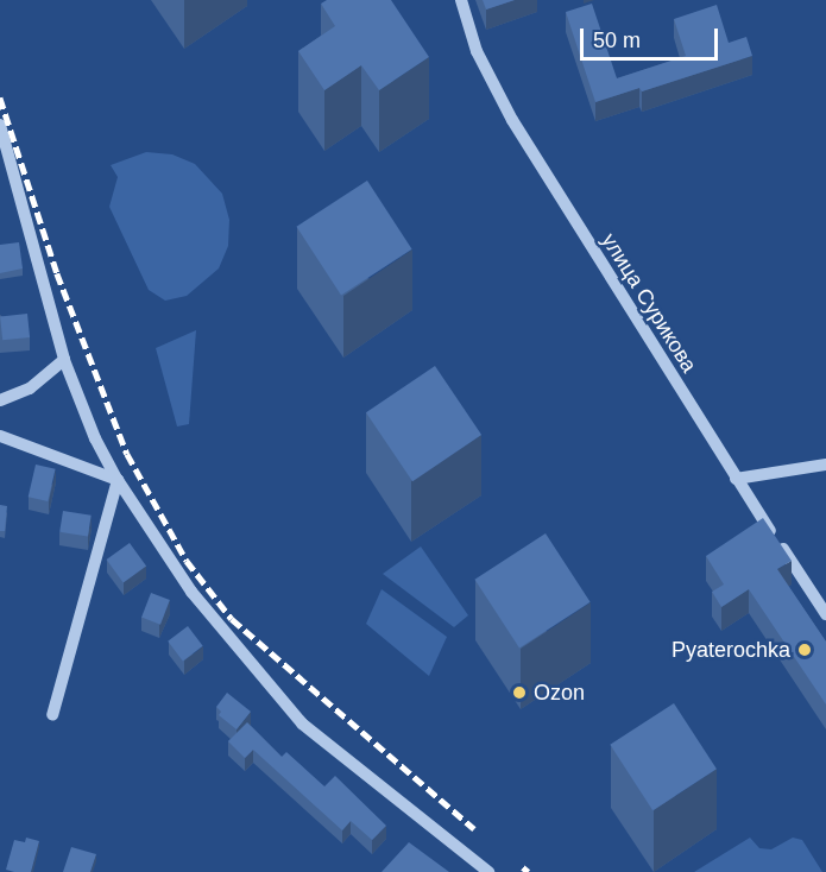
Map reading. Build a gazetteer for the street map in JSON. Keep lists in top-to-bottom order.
{
  "streets": {
    "street": ["улица Сурикова"]
  },
  "places": ["Pyaterochka", "Ozon"],
  "scale_bar": "50 m"
}
